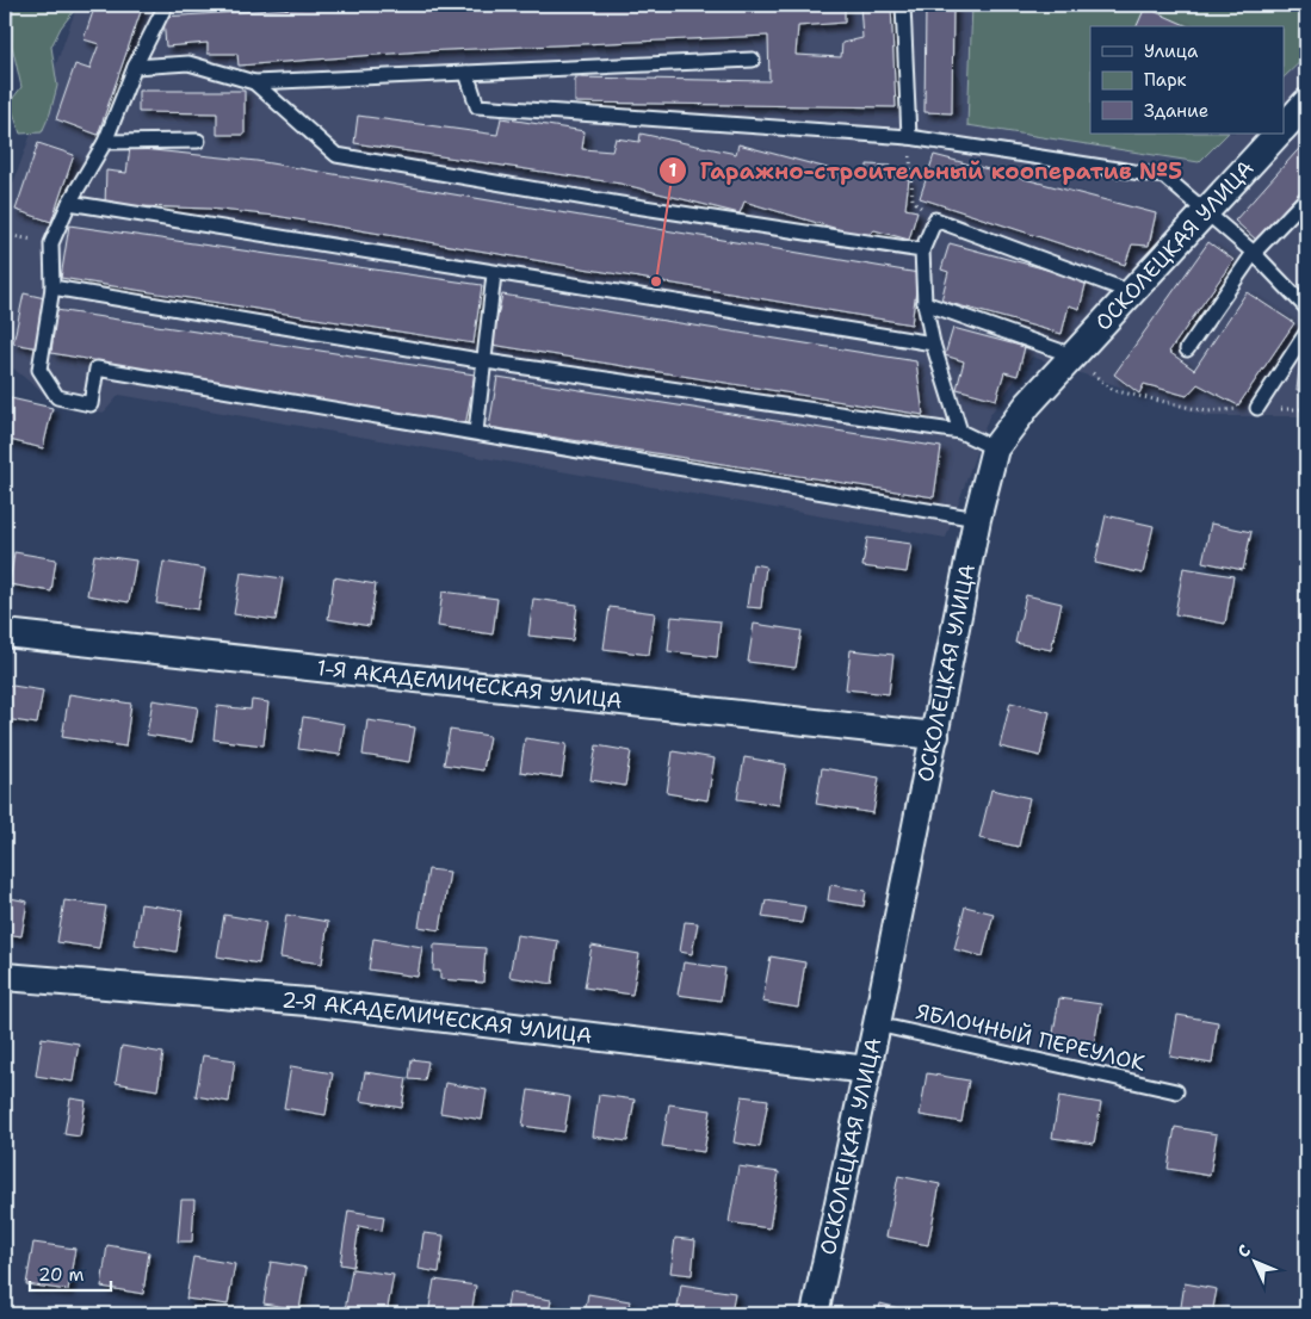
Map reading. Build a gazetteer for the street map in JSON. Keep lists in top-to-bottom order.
{
  "streets": {
    "street": ["ОСКОЛЕЦКАЯ УЛИЦА", "1-Я АКАДЕМИЧЕСКАЯ УЛИЦА", "2-Я АКАДЕМИЧЕСКАЯ УЛИЦА"],
    "lane": ["ЯБЛОЧНЫЙ ПЕРЕУЛОК"]
  },
  "crossings": [
    ["ОСКОЛЕЦКАЯ УЛИЦА", "1-Я АКАДЕМИЧЕСКАЯ УЛИЦА"],
    ["ОСКОЛЕЦКАЯ УЛИЦА", "2-Я АКАДЕМИЧЕСКАЯ УЛИЦА"],
    ["ОСКОЛЕЦКАЯ УЛИЦА", "ЯБЛОЧНЫЙ ПЕРЕУЛОК"]
  ],
  "places": ["Гаражно-строительный кооператив №5"],
  "legend": ["Улица", "Парк", "Здание"],
  "scale_bar": "20 m",
  "north": "top left"
}
